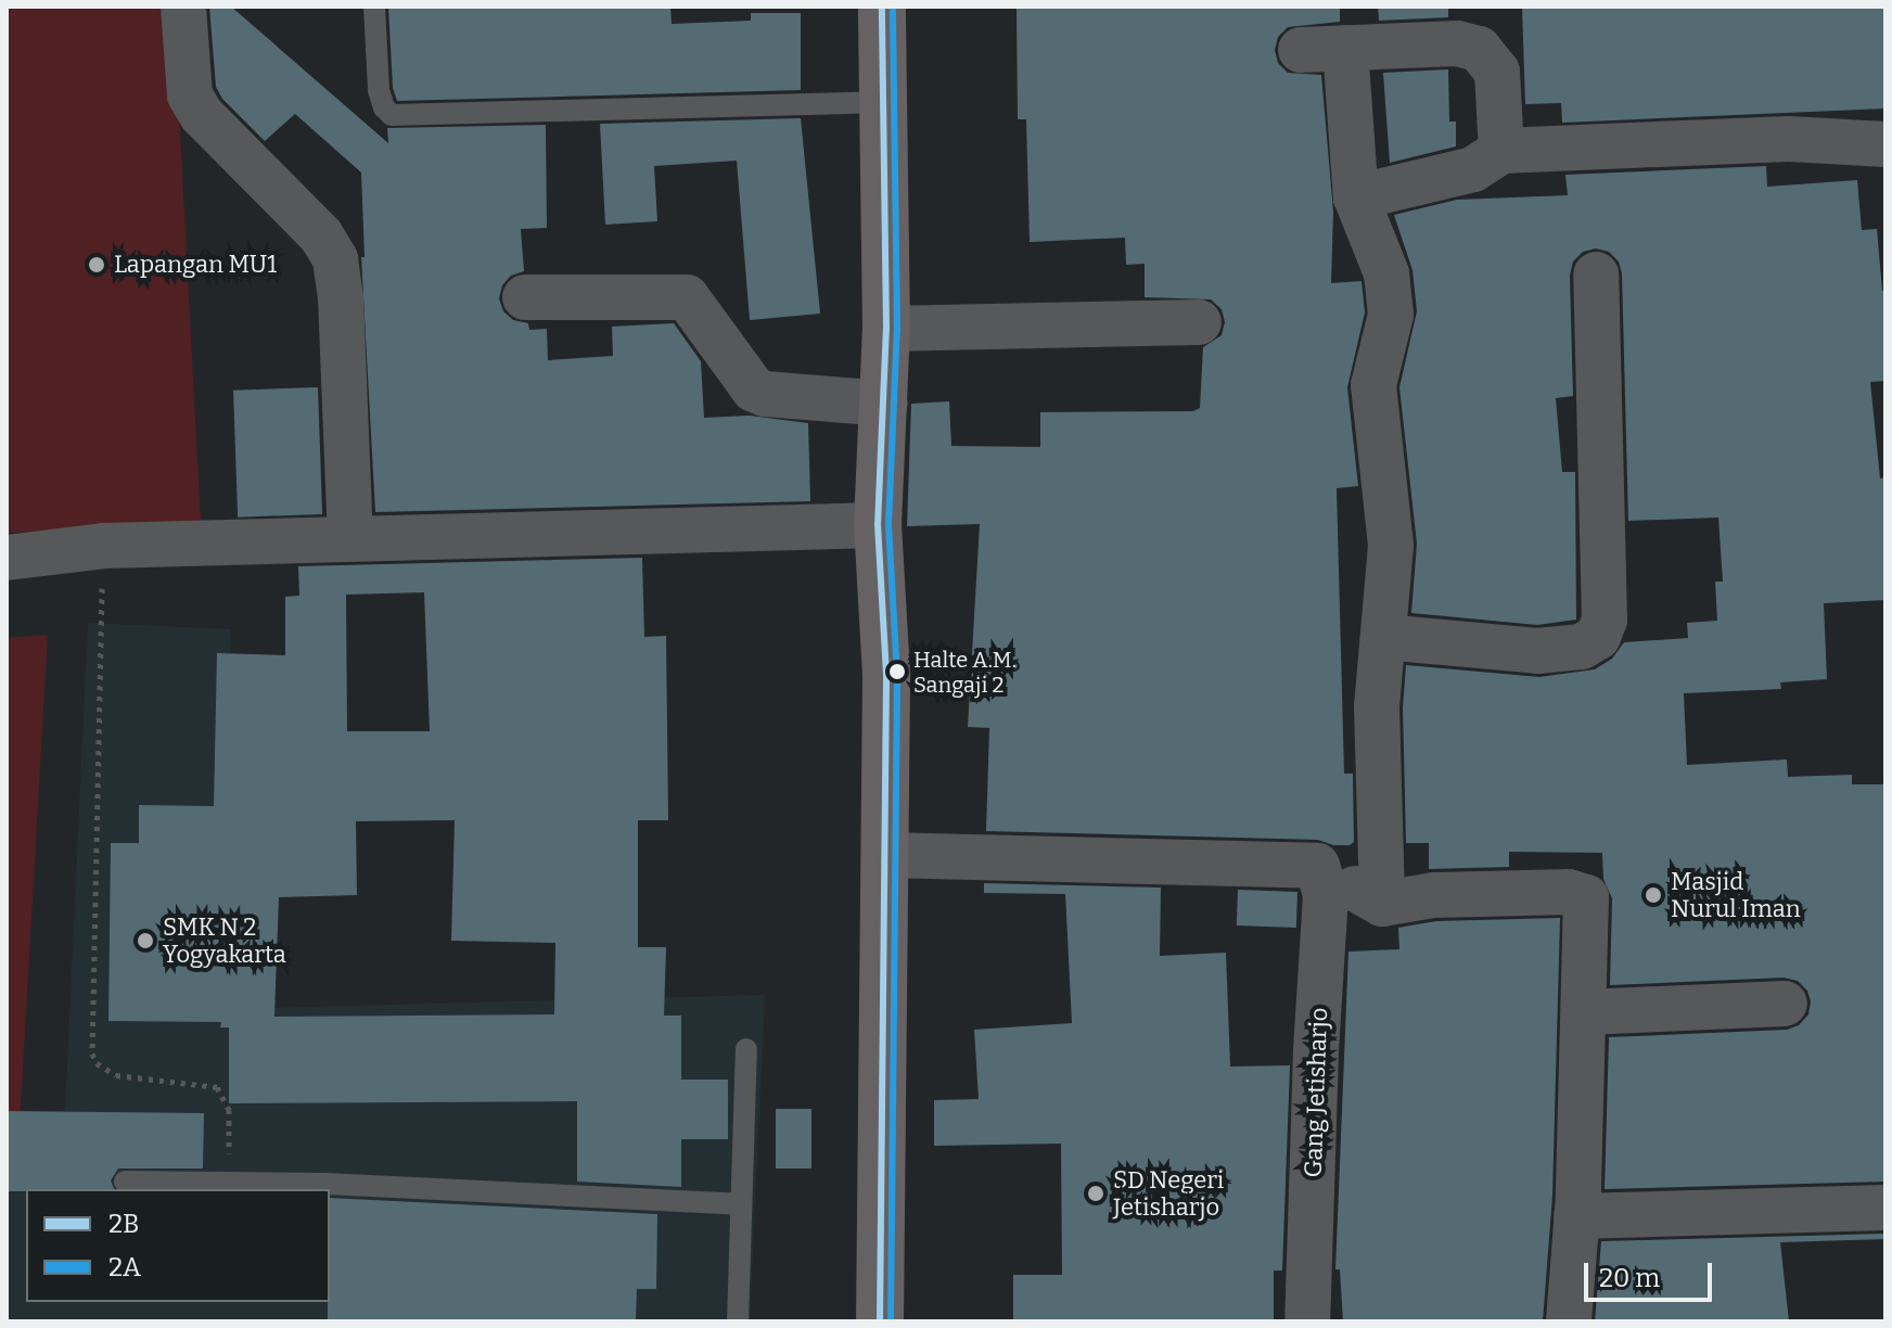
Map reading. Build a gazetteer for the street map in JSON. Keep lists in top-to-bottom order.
{
  "streets": {
    "street": ["Gang Jetisharjo"]
  },
  "places": [
    "Lapangan MU1",
    "Halte A.M. Sangaji 2",
    "Masjid Nurul Iman",
    "SMK N 2 Yogyakarta",
    "SD Negeri Jetisharjo"
  ],
  "lines": ["transit line 2B", "transit line 2A"],
  "legend": ["2B", "2A"],
  "scale_bar": "20 m"
}
